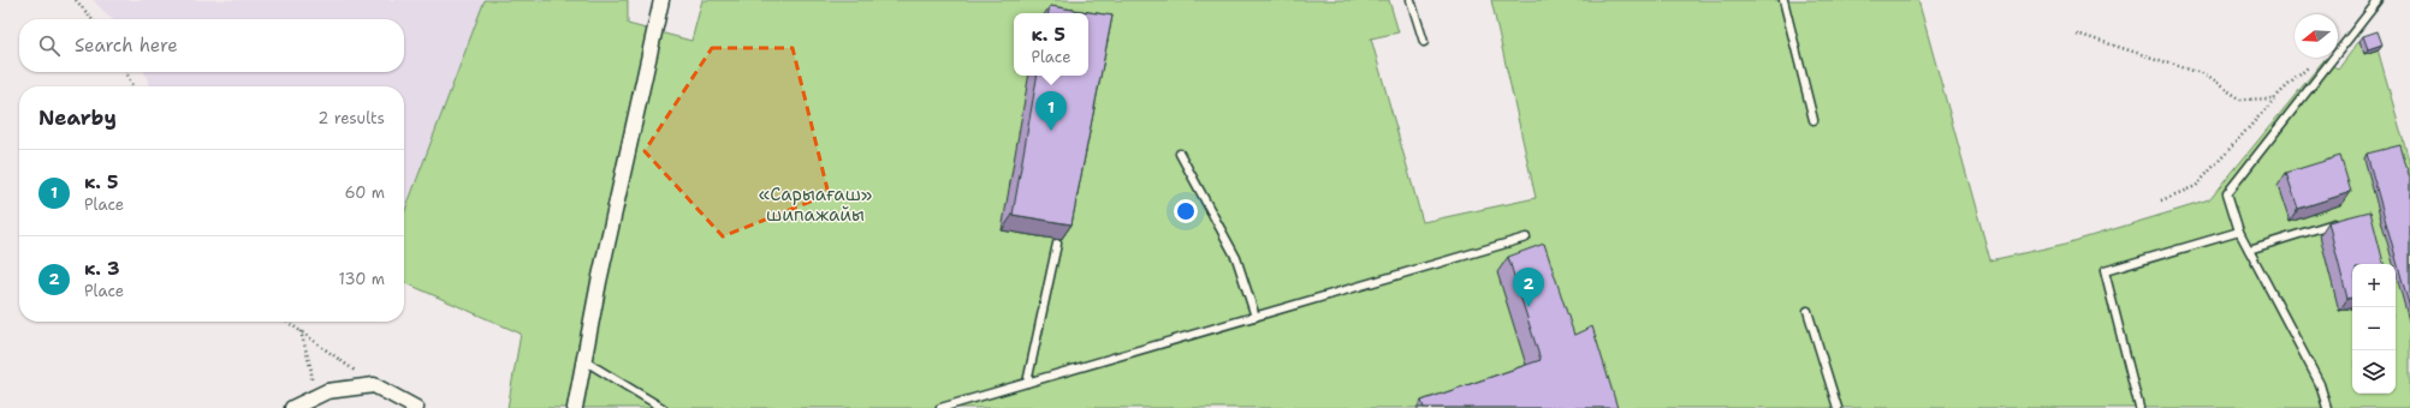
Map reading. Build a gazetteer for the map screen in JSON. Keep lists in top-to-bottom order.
{
  "parks": ["«Сарыағаш» шипажайы"],
  "north": "left",
  "page": {
    "popup": ["к. 5", "Place"],
    "search": "Search here",
    "heading": ["Nearby", "2 results"],
    "pins": ["1", "2"],
    "list": [
      {
        "mark": "1",
        "name": "к. 5",
        "note": "Place",
        "value": "60 m"
      },
      {
        "mark": "2",
        "name": "к. 3",
        "note": "Place",
        "value": "130 m"
      }
    ],
    "map_buttons": ["+", "−"]
  }
}
